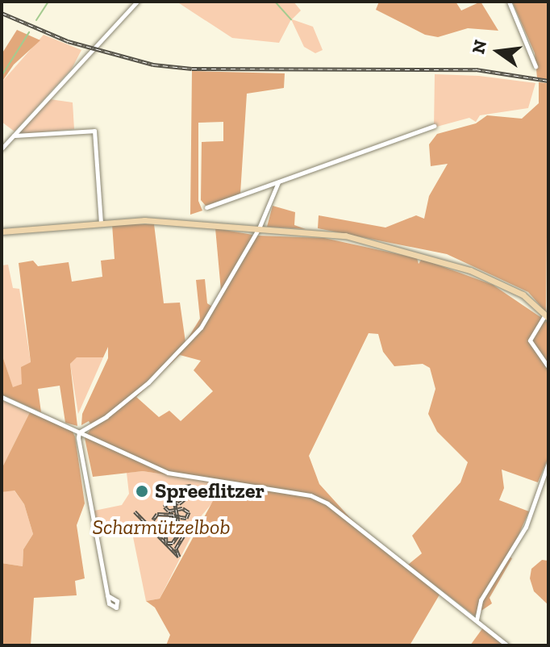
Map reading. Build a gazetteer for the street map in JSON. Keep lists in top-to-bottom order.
{
  "parks": ["Scharmützelbob"],
  "places": ["Spreeflitzer"],
  "north": "left"
}
